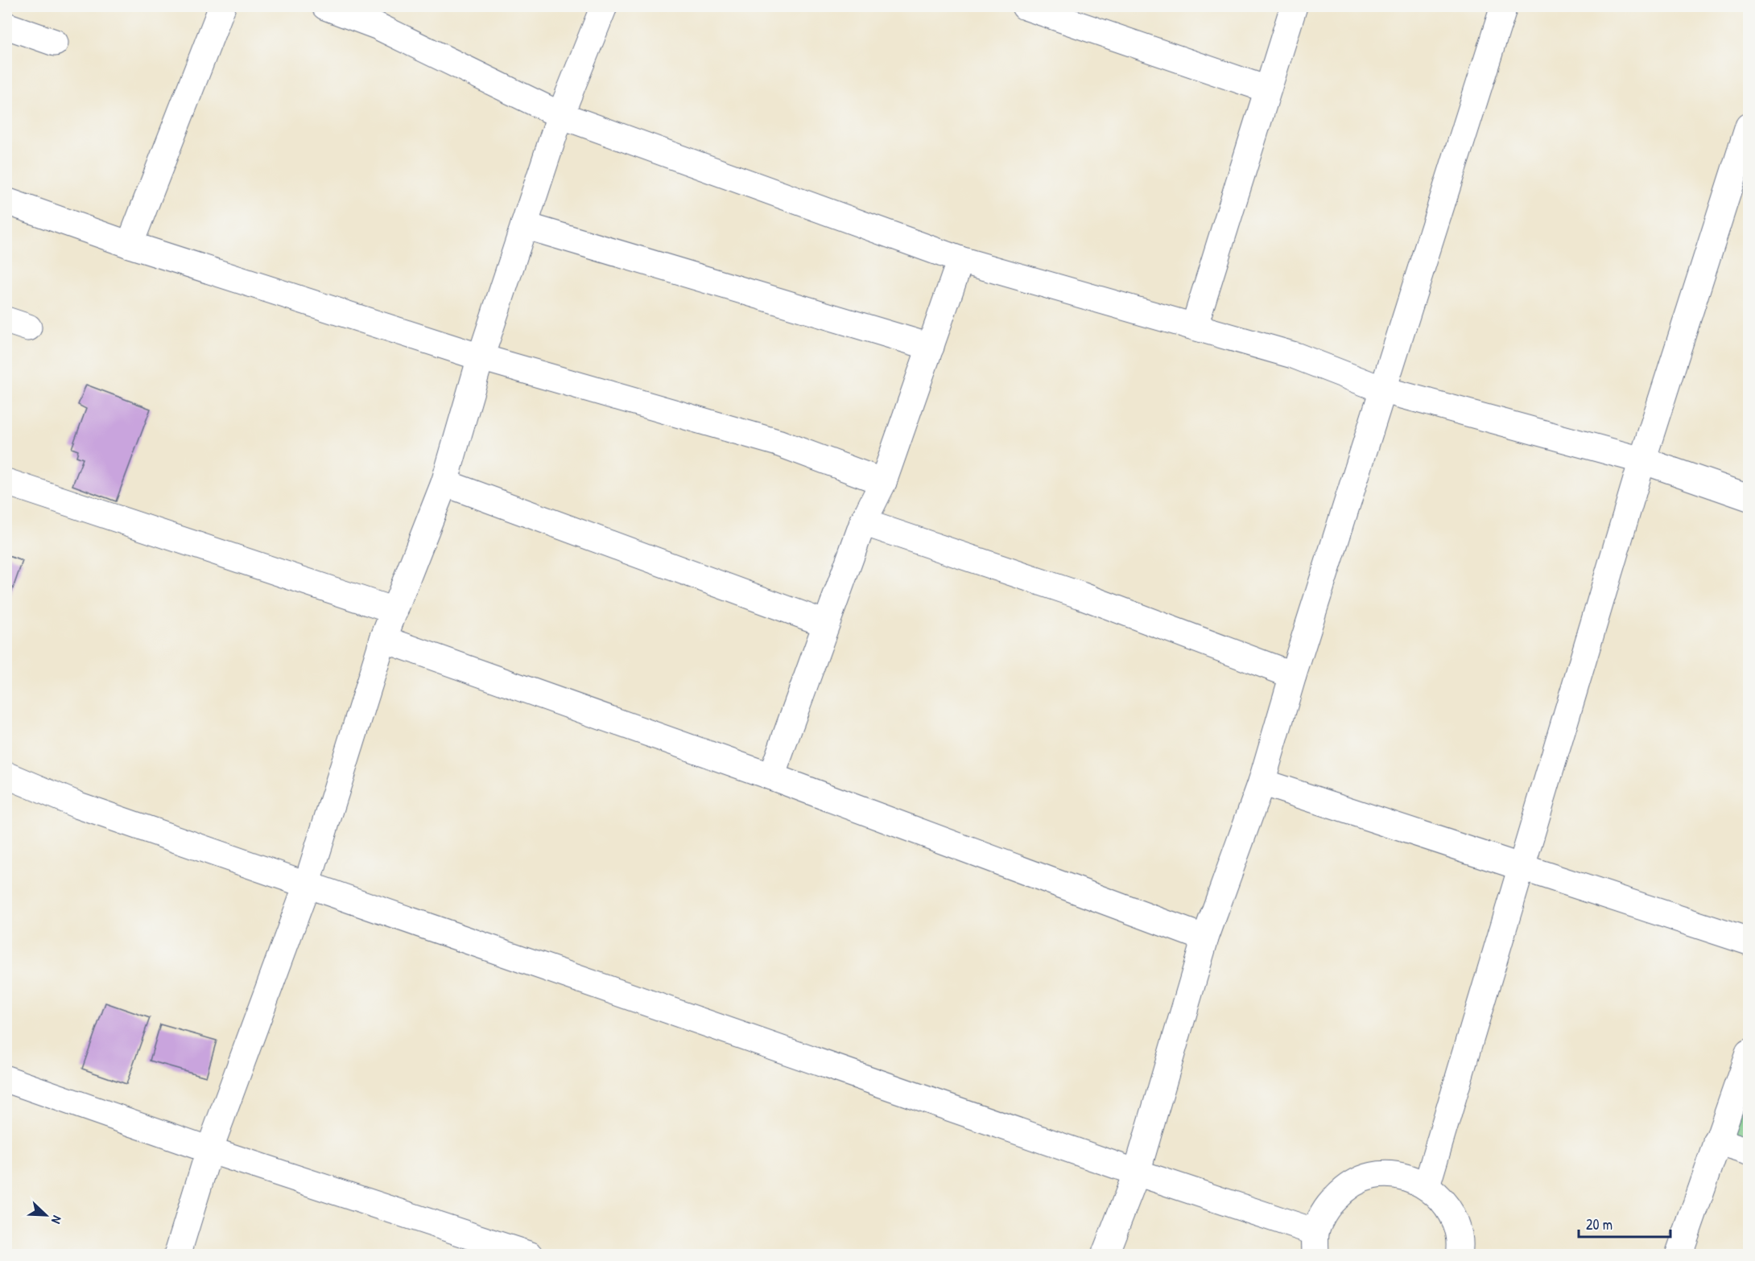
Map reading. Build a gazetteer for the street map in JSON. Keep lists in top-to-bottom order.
{
  "scale_bar": "20 m",
  "north": "bottom right"
}
